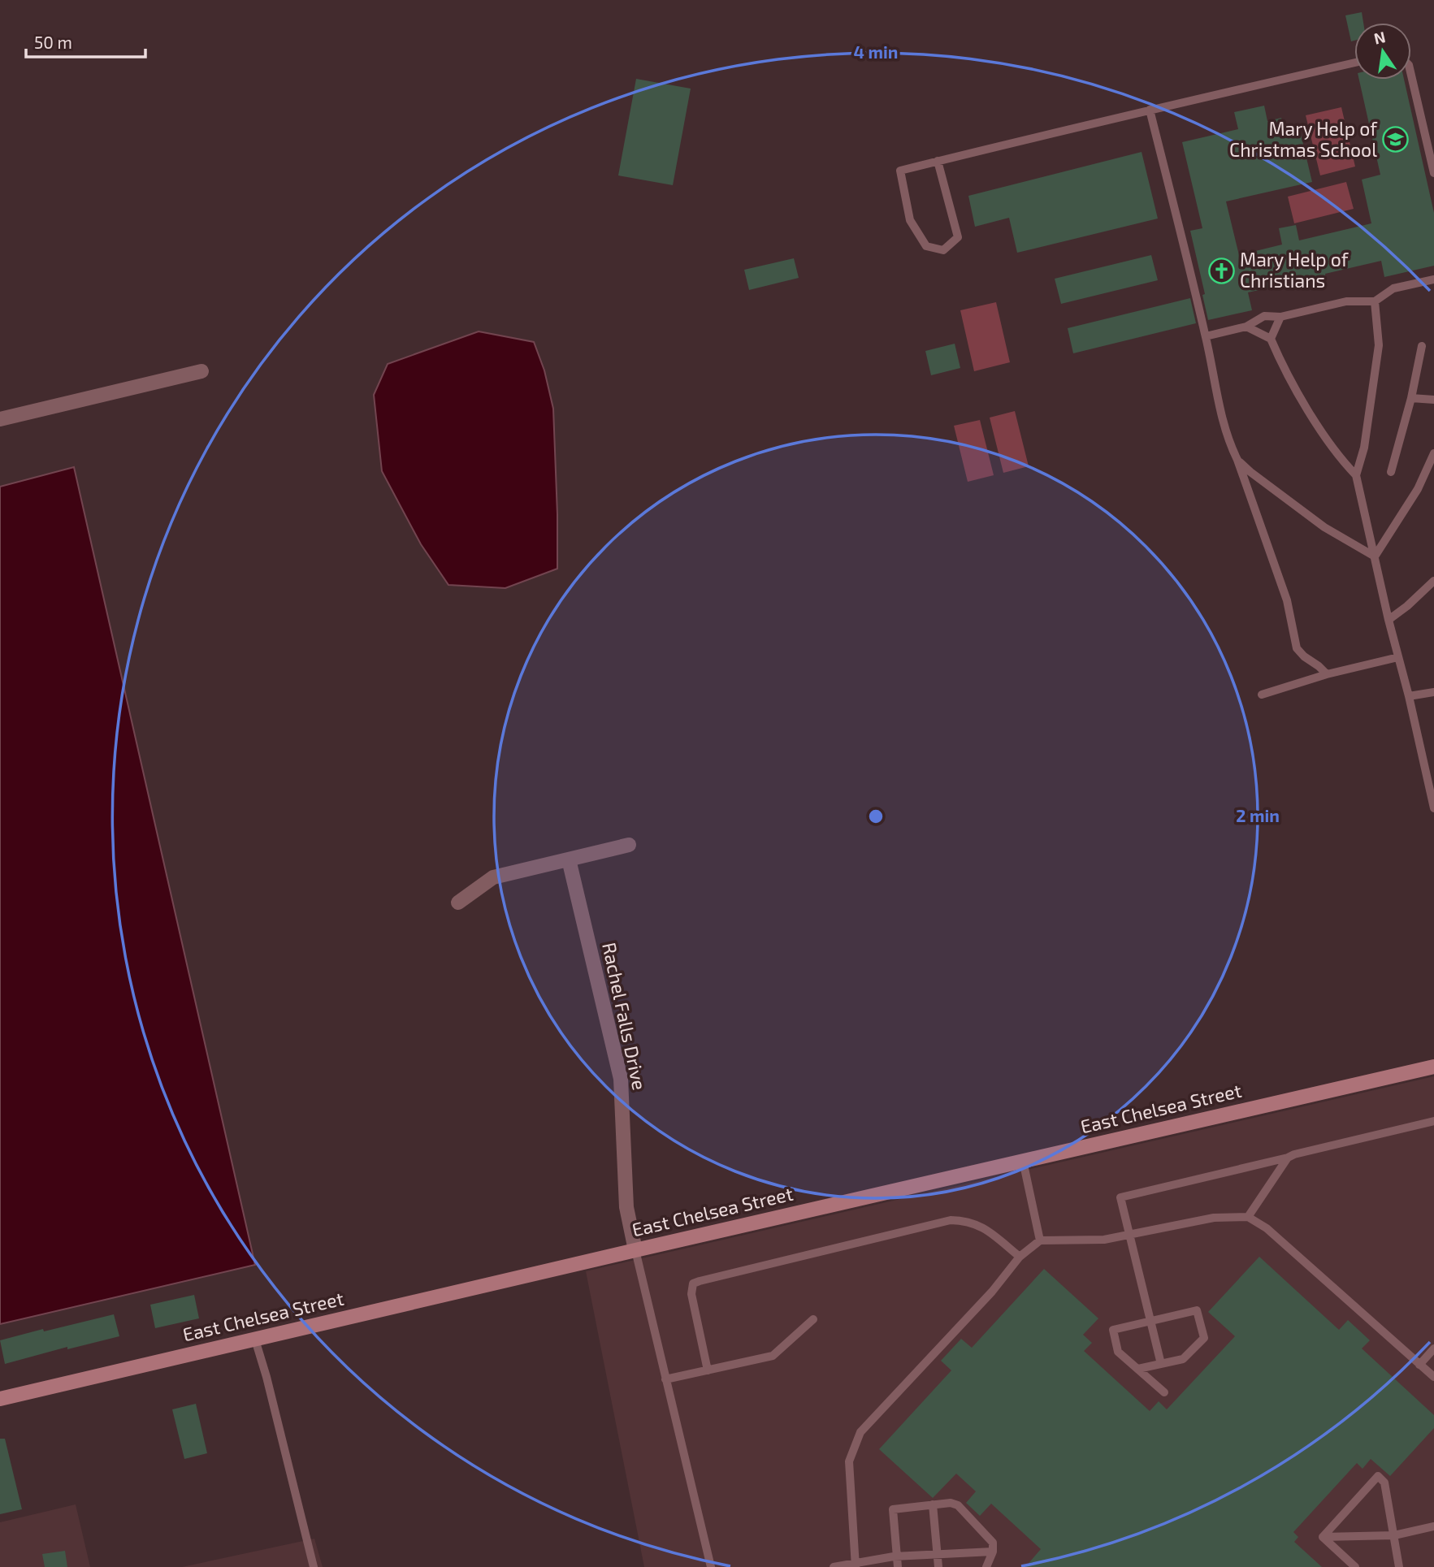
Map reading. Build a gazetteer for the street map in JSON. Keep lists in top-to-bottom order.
{
  "streets": {
    "street": ["Rachel Falls Drive", "East Chelsea Street"]
  },
  "crossings": [
    ["Rachel Falls Drive", "East Chelsea Street"]
  ],
  "places": {
    "school or university": ["Mary Help of Christmas School"],
    "church": ["Mary Help of Christians"]
  },
  "scale_bar": "50 m",
  "north": "top",
  "rings": ["4 min", "2 min"]
}
